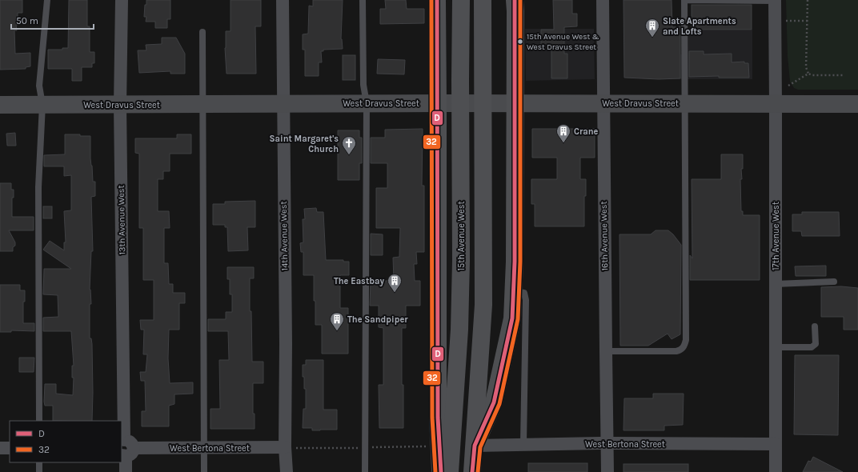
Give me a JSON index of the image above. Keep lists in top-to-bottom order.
{
  "streets": {
    "main road": ["15th Avenue West"],
    "street": [
      "West Dravus Street",
      "13th Avenue West",
      "14th Avenue West",
      "16th Avenue West",
      "17th Avenue West",
      "West Bertona Street"
    ]
  },
  "crossings": [
    ["West Dravus Street", "13th Avenue West"],
    ["West Dravus Street", "14th Avenue West"],
    ["West Dravus Street", "16th Avenue West"],
    ["West Dravus Street", "17th Avenue West"],
    ["14th Avenue West", "West Bertona Street"],
    ["16th Avenue West", "West Bertona Street"],
    ["17th Avenue West", "West Bertona Street"]
  ],
  "places": {
    "building": [
      "Slate Apartments and Lofts",
      "Crane",
      "The Eastbay",
      "The Sandpiper"
    ],
    "other": ["15th Avenue West & West Dravus Street"],
    "church": ["Saint Margaret's Church"]
  },
  "lines": ["transit line D", "transit line 32"],
  "legend": ["D", "32"],
  "scale_bar": "50 m"
}
